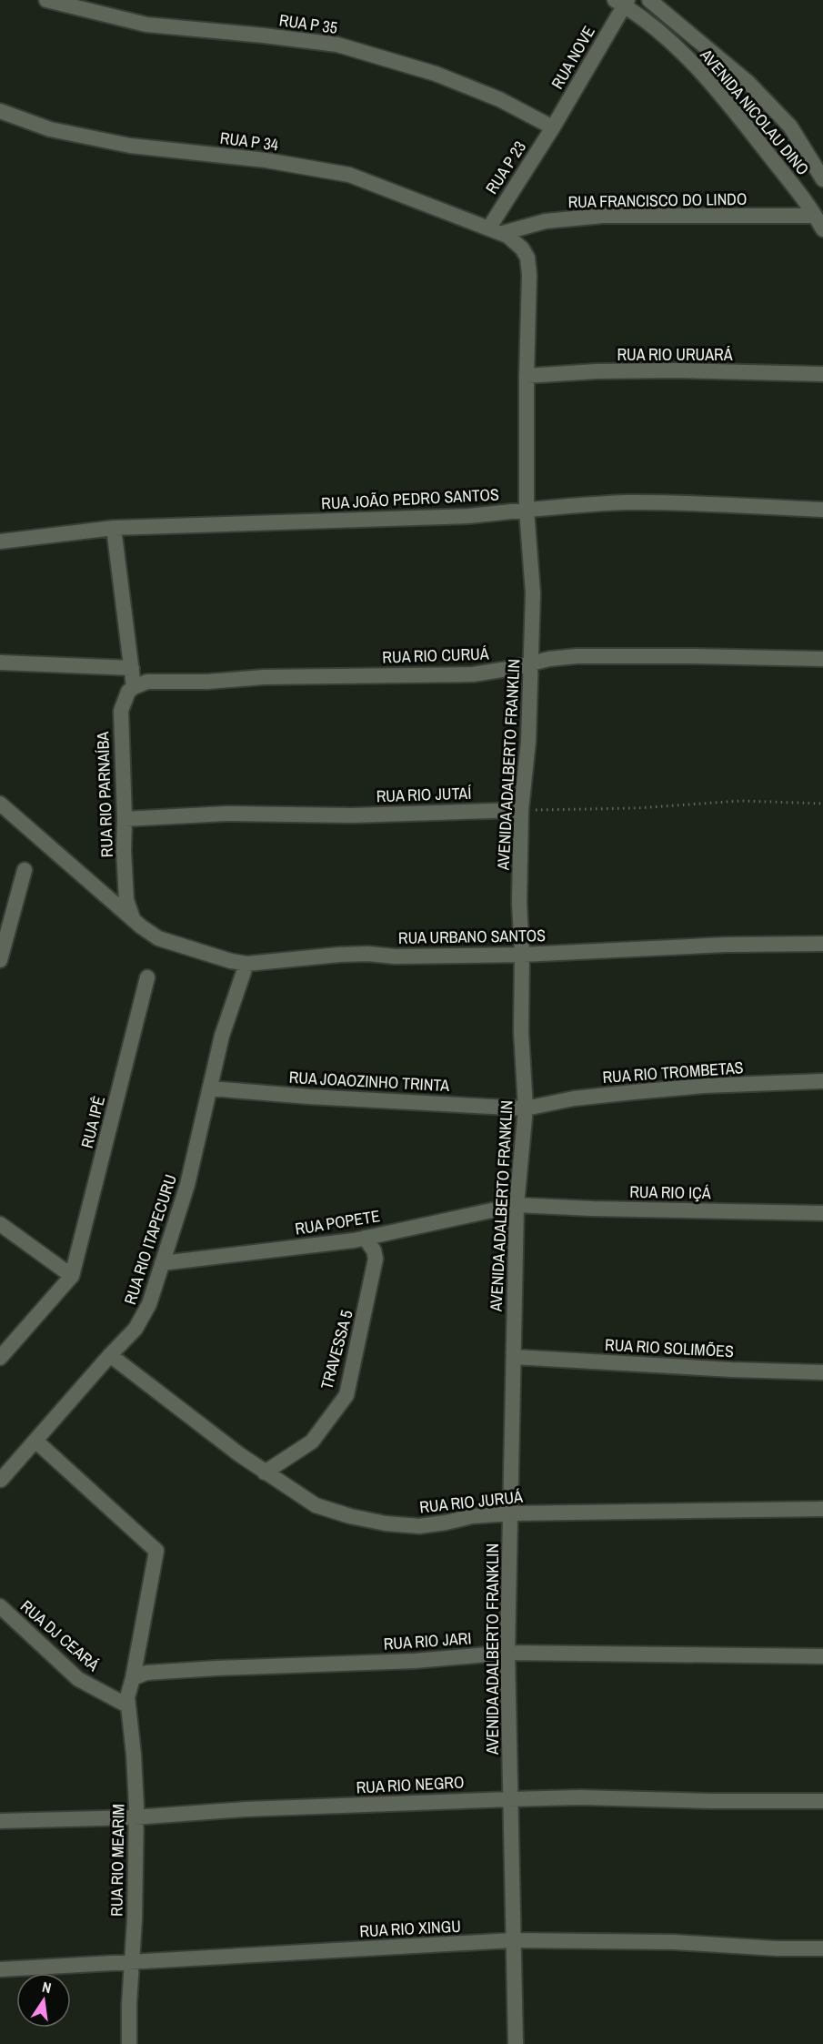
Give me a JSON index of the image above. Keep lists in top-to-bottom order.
{
  "streets": {
    "street": [
      "RUA P 35",
      "RUA NOVE",
      "AVENIDA NICOLAU DINO",
      "RUA P 34",
      "RUA P 23",
      "RUA FRANCISCO DO LINDO",
      "RUA RIO URUARÁ",
      "RUA JOÃO PEDRO SANTOS",
      "RUA RIO CURUÁ",
      "AVENIDA ADALBERTO FRANKLIN",
      "RUA RIO PARNAÍBA",
      "RUA RIO JUTAÍ",
      "RUA URBANO SANTOS",
      "RUA RIO TROMBETAS",
      "RUA JOAOZINHO TRINTA",
      "RUA IPÊ",
      "RUA RIO IÇÁ",
      "RUA POPETE",
      "RUA RIO ITAPECURU",
      "RUA RIO SOLIMÕES",
      "TRAVESSA 5",
      "RUA RIO JURUÁ",
      "RUA DJ CEARÁ",
      "RUA RIO JARI",
      "RUA RIO NEGRO",
      "RUA RIO MEARIM",
      "RUA RIO XINGU"
    ]
  },
  "crossings": [
    ["RUA P 35", "RUA NOVE"],
    ["RUA P 35", "RUA P 23"],
    ["RUA NOVE", "AVENIDA NICOLAU DINO"],
    ["RUA NOVE", "RUA P 23"],
    ["AVENIDA NICOLAU DINO", "RUA FRANCISCO DO LINDO"],
    ["RUA P 34", "RUA P 23"],
    ["RUA P 34", "RUA FRANCISCO DO LINDO"],
    ["RUA P 34", "AVENIDA ADALBERTO FRANKLIN"],
    ["RUA P 23", "RUA FRANCISCO DO LINDO"],
    ["RUA P 23", "AVENIDA ADALBERTO FRANKLIN"],
    ["RUA FRANCISCO DO LINDO", "AVENIDA ADALBERTO FRANKLIN"],
    ["RUA RIO URUARÁ", "AVENIDA ADALBERTO FRANKLIN"],
    ["RUA JOÃO PEDRO SANTOS", "AVENIDA ADALBERTO FRANKLIN"],
    ["RUA RIO CURUÁ", "AVENIDA ADALBERTO FRANKLIN"],
    ["RUA RIO CURUÁ", "RUA RIO PARNAÍBA"],
    ["AVENIDA ADALBERTO FRANKLIN", "RUA RIO JUTAÍ"],
    ["AVENIDA ADALBERTO FRANKLIN", "RUA URBANO SANTOS"],
    ["AVENIDA ADALBERTO FRANKLIN", "RUA RIO TROMBETAS"],
    ["AVENIDA ADALBERTO FRANKLIN", "RUA JOAOZINHO TRINTA"],
    ["AVENIDA ADALBERTO FRANKLIN", "RUA RIO IÇÁ"],
    ["AVENIDA ADALBERTO FRANKLIN", "RUA POPETE"],
    ["AVENIDA ADALBERTO FRANKLIN", "RUA RIO SOLIMÕES"],
    ["AVENIDA ADALBERTO FRANKLIN", "RUA RIO JURUÁ"],
    ["AVENIDA ADALBERTO FRANKLIN", "RUA RIO JARI"],
    ["AVENIDA ADALBERTO FRANKLIN", "RUA RIO NEGRO"],
    ["AVENIDA ADALBERTO FRANKLIN", "RUA RIO XINGU"],
    ["RUA RIO PARNAÍBA", "RUA RIO JUTAÍ"],
    ["RUA RIO PARNAÍBA", "RUA URBANO SANTOS"],
    ["RUA URBANO SANTOS", "RUA RIO ITAPECURU"],
    ["RUA RIO TROMBETAS", "RUA JOAOZINHO TRINTA"],
    ["RUA JOAOZINHO TRINTA", "RUA RIO ITAPECURU"],
    ["RUA RIO IÇÁ", "RUA POPETE"],
    ["RUA POPETE", "RUA RIO ITAPECURU"],
    ["RUA POPETE", "TRAVESSA 5"],
    ["RUA RIO ITAPECURU", "RUA RIO JURUÁ"],
    ["RUA RIO ITAPECURU", "RUA RIO MEARIM"],
    ["TRAVESSA 5", "RUA RIO JURUÁ"],
    ["RUA DJ CEARÁ", "RUA RIO MEARIM"],
    ["RUA RIO JARI", "RUA RIO MEARIM"],
    ["RUA RIO NEGRO", "RUA RIO MEARIM"],
    ["RUA RIO MEARIM", "RUA RIO XINGU"]
  ],
  "north": "top"
}
